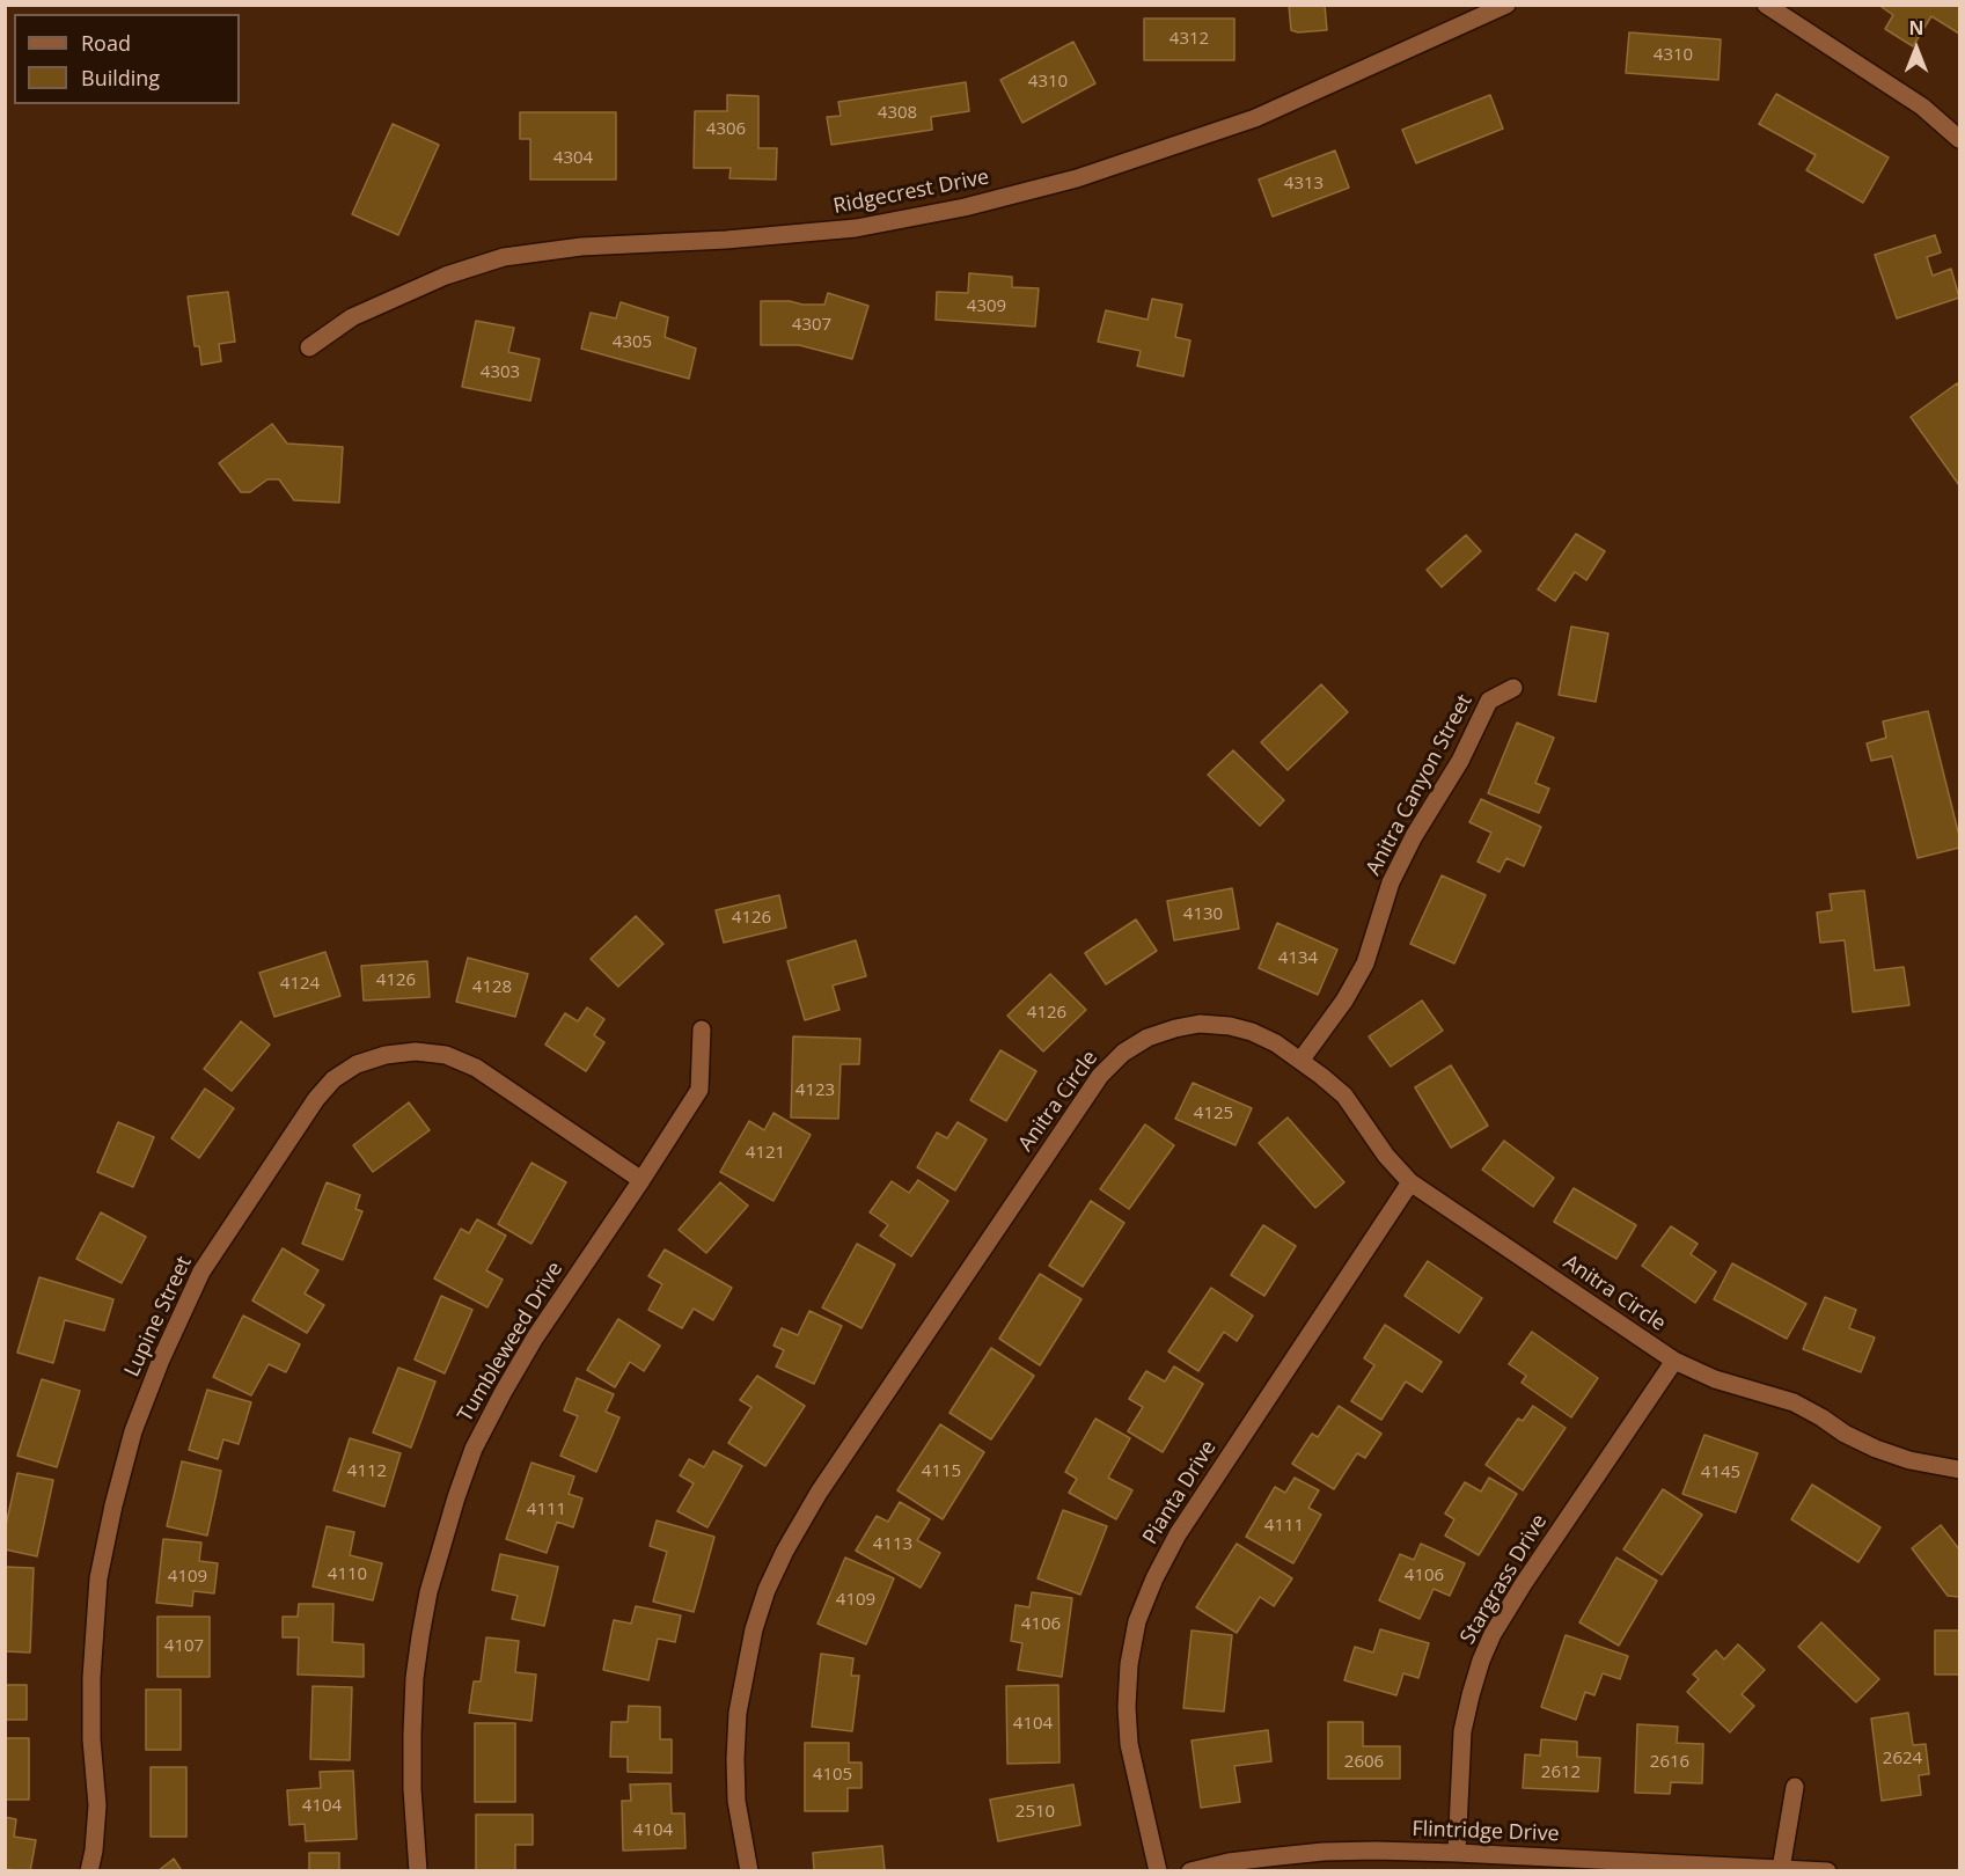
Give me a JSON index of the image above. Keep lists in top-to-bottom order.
{
  "streets": {
    "street": [
      "Ridgecrest Drive",
      "Anitra Canyon Street",
      "Anitra Circle",
      "Lupine Street",
      "Tumbleweed Drive",
      "Pianta Drive",
      "Stargrass Drive",
      "Flintridge Drive"
    ]
  },
  "crossings": [
    ["Anitra Canyon Street", "Anitra Circle"],
    ["Anitra Circle", "Pianta Drive"],
    ["Anitra Circle", "Stargrass Drive"],
    ["Lupine Street", "Tumbleweed Drive"],
    ["Stargrass Drive", "Flintridge Drive"]
  ],
  "house_numbers": [
    "4312",
    "4310",
    "4310",
    "4308",
    "4306",
    "4304",
    "4313",
    "4309",
    "4307",
    "4305",
    "4303",
    "4130",
    "4126",
    "4134",
    "4126",
    "4124",
    "4128",
    "4126",
    "4123",
    "4125",
    "4121",
    "4112",
    "4115",
    "4145",
    "4111",
    "4111",
    "4113",
    "4110",
    "4106",
    "4109",
    "4109",
    "4106",
    "4107",
    "4104",
    "2624",
    "2606",
    "2616",
    "2612",
    "4105",
    "4104",
    "2510",
    "4104"
  ],
  "legend": ["Road", "Building"],
  "north": "top"
}
